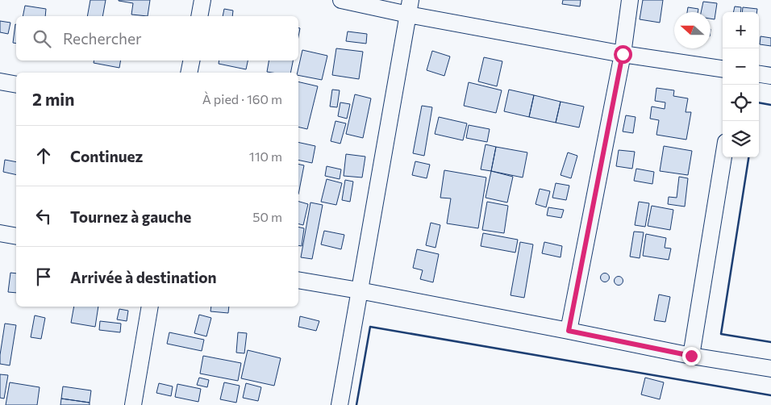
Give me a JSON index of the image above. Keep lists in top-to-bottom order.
{
  "north": "left",
  "page": {
    "map_buttons": ["+", "−"],
    "search": "Rechercher",
    "heading": ["2 min", "À pied · 160 m"],
    "list": [
      ["Continuez", "110 m"],
      ["Tournez à gauche", "50 m"],
      "Arrivée à destination"
    ]
  }
}
